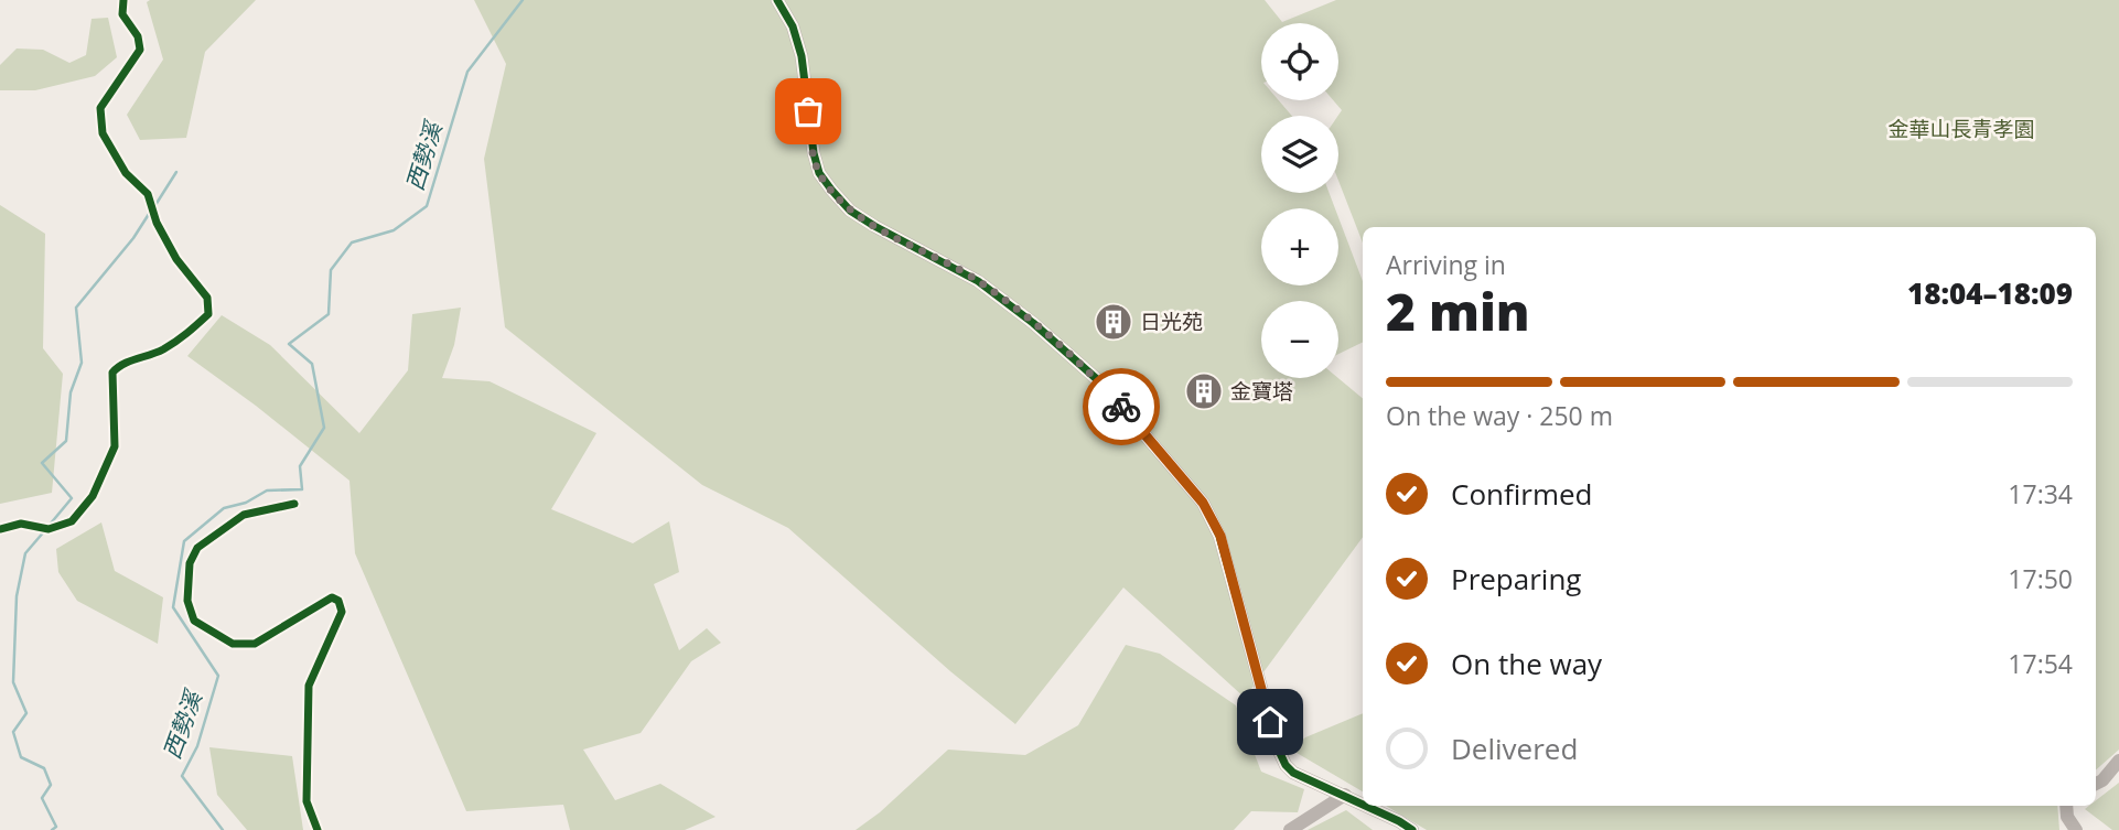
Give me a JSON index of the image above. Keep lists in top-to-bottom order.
{
  "water": ["西勢溪"],
  "parks": ["金華山長青孝園"],
  "places": {
    "building": ["日光苑", "金寶塔"]
  },
  "page": {
    "map_buttons": ["+", "−"],
    "heading": ["2 min", "Arriving in", "18:04–18:09"],
    "bar": "On the way · 250 m",
    "list": [
      ["Confirmed", "17:34"],
      ["Preparing", "17:50"],
      ["On the way", "17:54"],
      "Delivered"
    ]
  }
}
